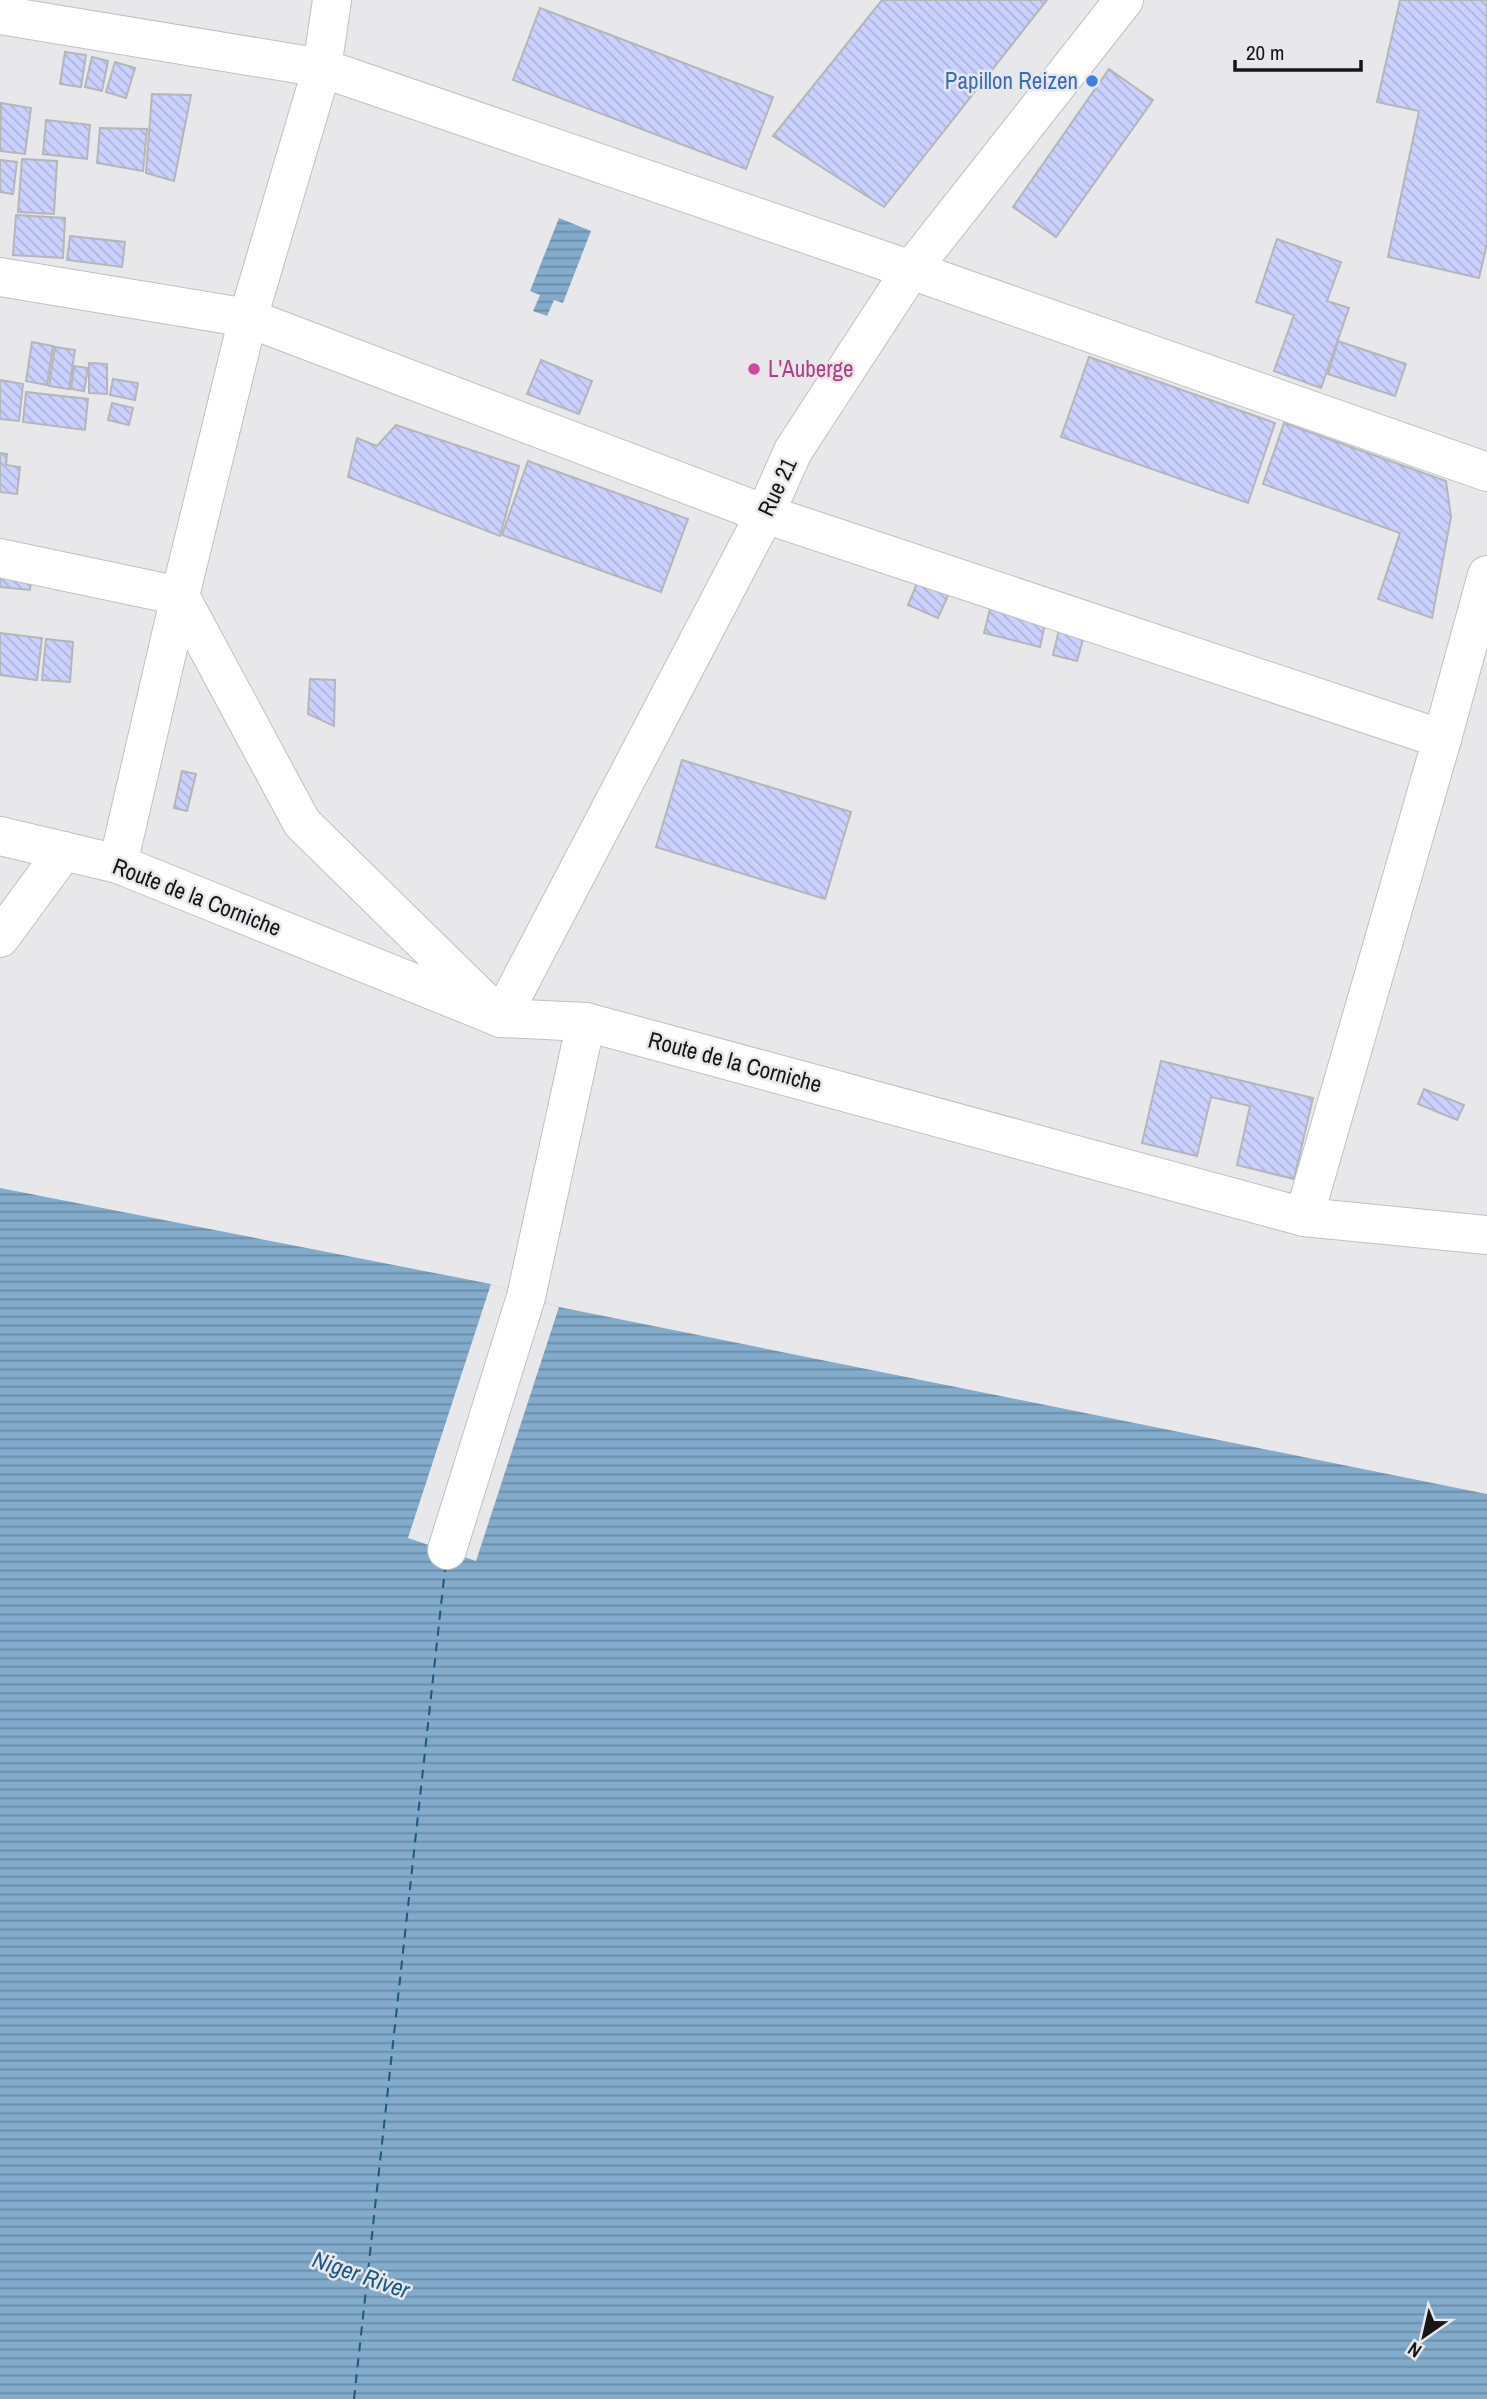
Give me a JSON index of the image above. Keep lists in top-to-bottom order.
{
  "streets": {
    "street": ["Rue 21", "Route de la Corniche"]
  },
  "crossings": [
    ["Rue 21", "Route de la Corniche"]
  ],
  "water": ["Niger River"],
  "places": ["Papillon Reizen", "L'Auberge"],
  "scale_bar": "20 m",
  "north": "bottom left"
}
